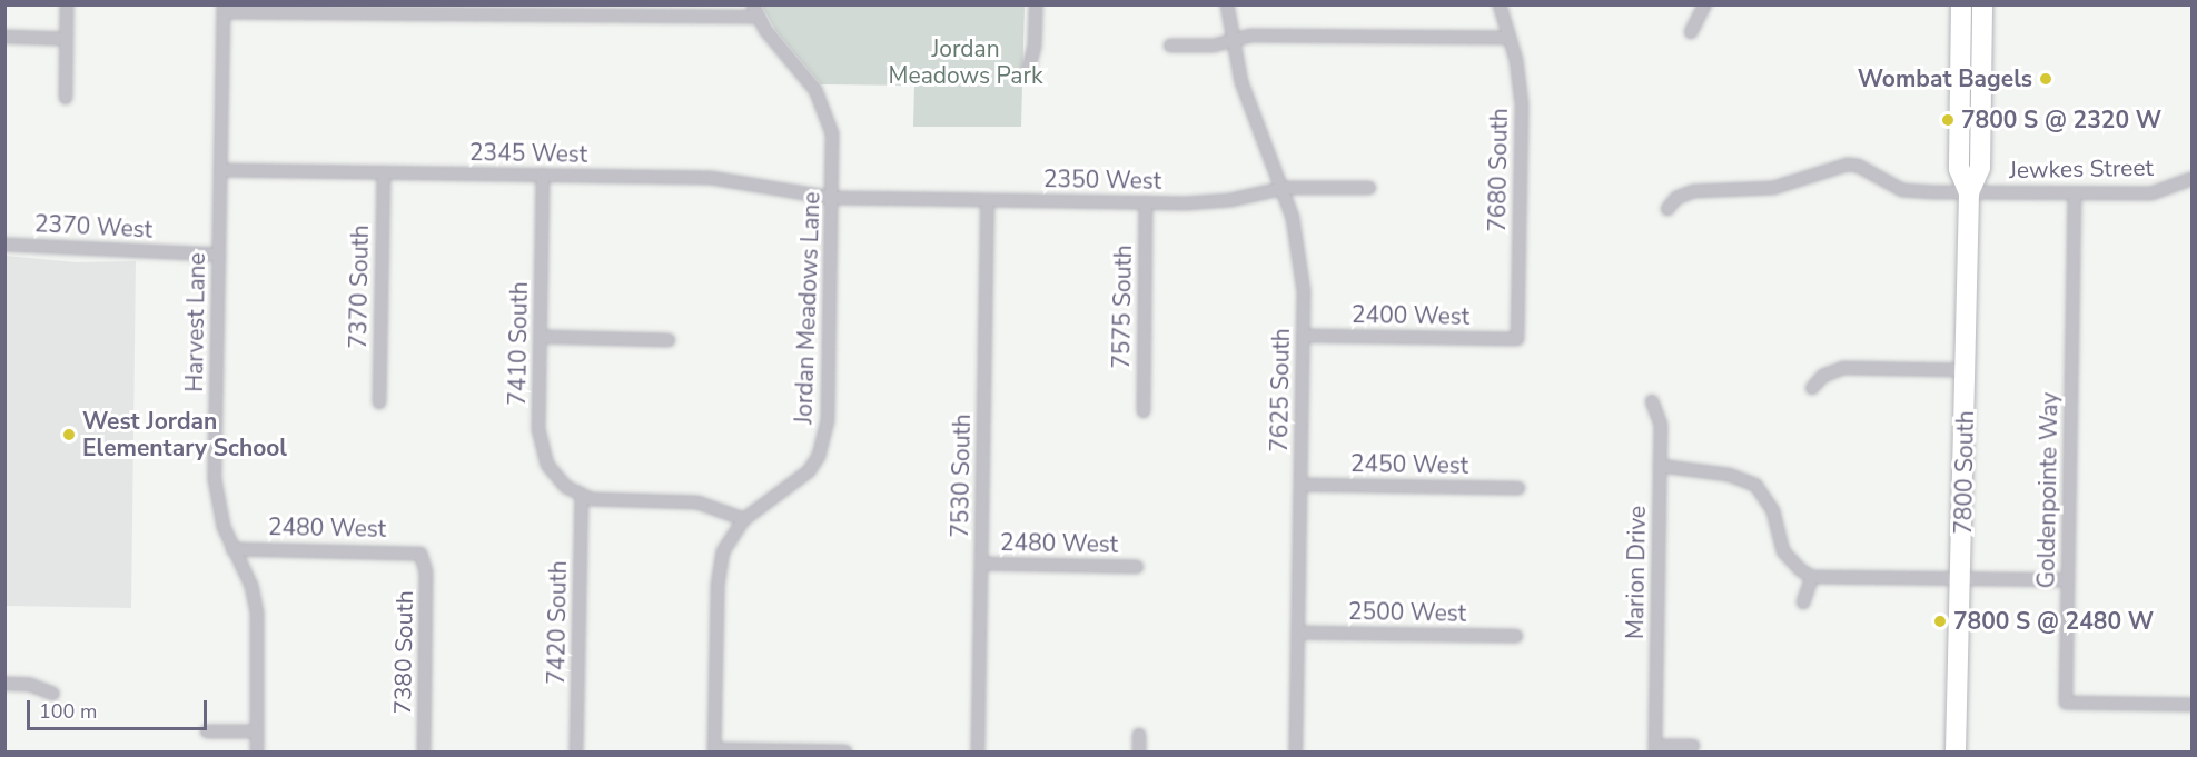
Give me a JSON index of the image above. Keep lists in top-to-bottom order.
{
  "streets": {
    "main road": ["7800 South"],
    "street": [
      "2345 West",
      "Jewkes Street",
      "7680 South",
      "2350 West",
      "2370 West",
      "7370 South",
      "7575 South",
      "Jordan Meadows Lane",
      "2400 West",
      "Harvest Lane",
      "7410 South",
      "7625 South",
      "2450 West",
      "7530 South",
      "Goldenpointe Way",
      "2480 West",
      "Marion Drive",
      "2500 West",
      "7420 South",
      "7380 South"
    ]
  },
  "crossings": [
    ["2345 West", "2350 West"],
    ["2345 West", "7370 South"],
    ["2345 West", "Jordan Meadows Lane"],
    ["2345 West", "Harvest Lane"],
    ["2345 West", "7410 South"],
    ["Jewkes Street", "7800 South"],
    ["Jewkes Street", "Goldenpointe Way"],
    ["7680 South", "2400 West"],
    ["2350 West", "7575 South"],
    ["2350 West", "Jordan Meadows Lane"],
    ["2350 West", "7625 South"],
    ["2350 West", "7530 South"],
    ["2370 West", "Harvest Lane"],
    ["2400 West", "7625 South"],
    ["Harvest Lane", "2480 West"],
    ["7410 South", "7420 South"],
    ["7625 South", "2450 West"],
    ["7625 South", "2500 West"],
    ["7530 South", "2480 West"],
    ["2480 West", "7380 South"]
  ],
  "parks": ["Jordan Meadows Park"],
  "places": [
    "Wombat Bagels",
    "7800 S @ 2320 W",
    "West Jordan Elementary School",
    "7800 S @ 2480 W"
  ],
  "scale_bar": "100 m"
}
